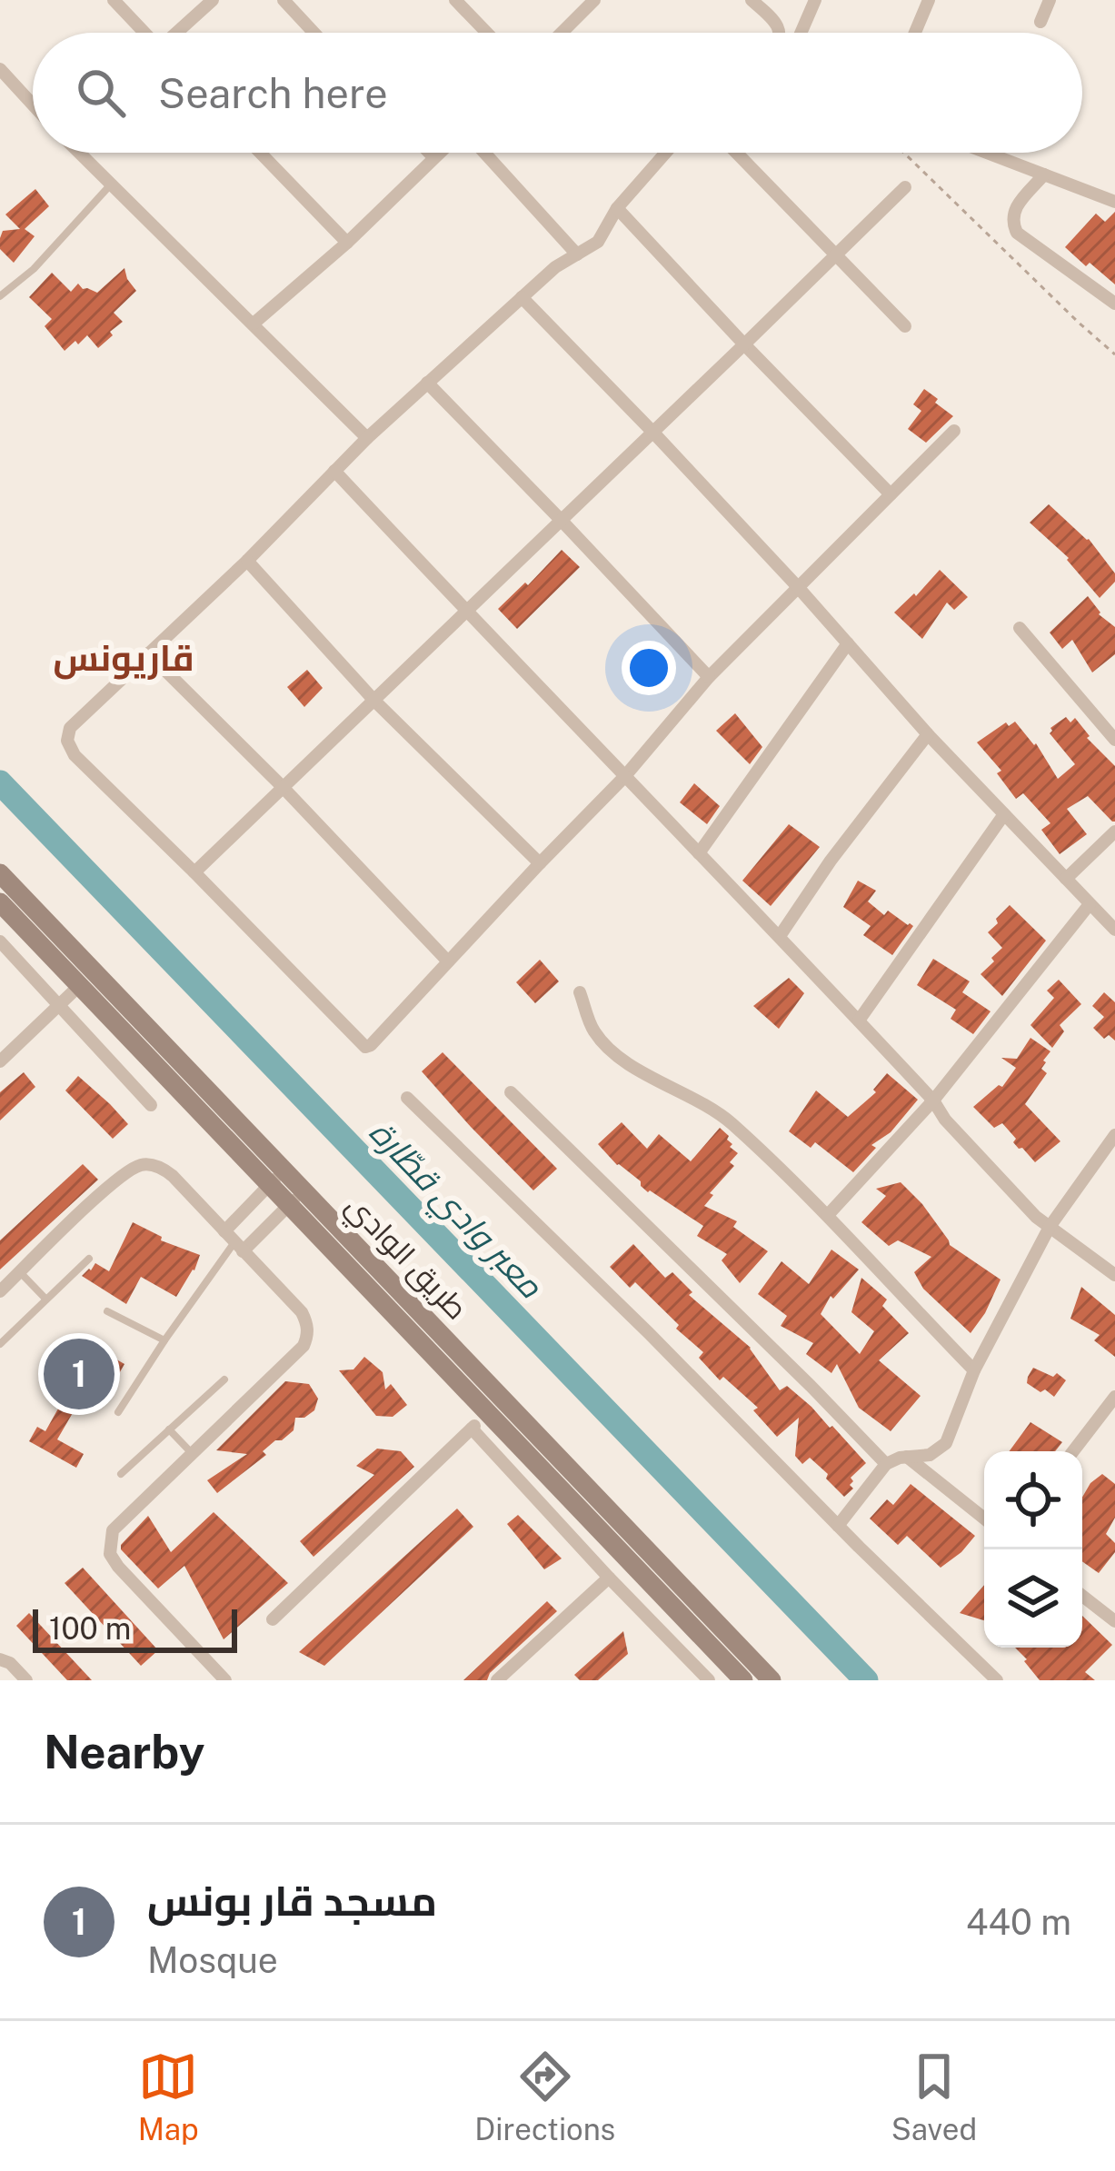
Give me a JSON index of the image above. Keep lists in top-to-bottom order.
{
  "streets": {
    "main road": ["طريق الوادي"]
  },
  "districts": ["قاريونس"],
  "water": ["معبر وادي قطّارة"],
  "scale_bar": "100 m",
  "page": {
    "search": "Search here",
    "pins": "1",
    "scale": "100 m",
    "heading": "Nearby",
    "list": [
      {
        "mark": "1",
        "name": "مسجد قار بونس",
        "note": "Mosque",
        "value": "440 m"
      }
    ],
    "nav": ["Map", "Directions", "Saved"]
  }
}
